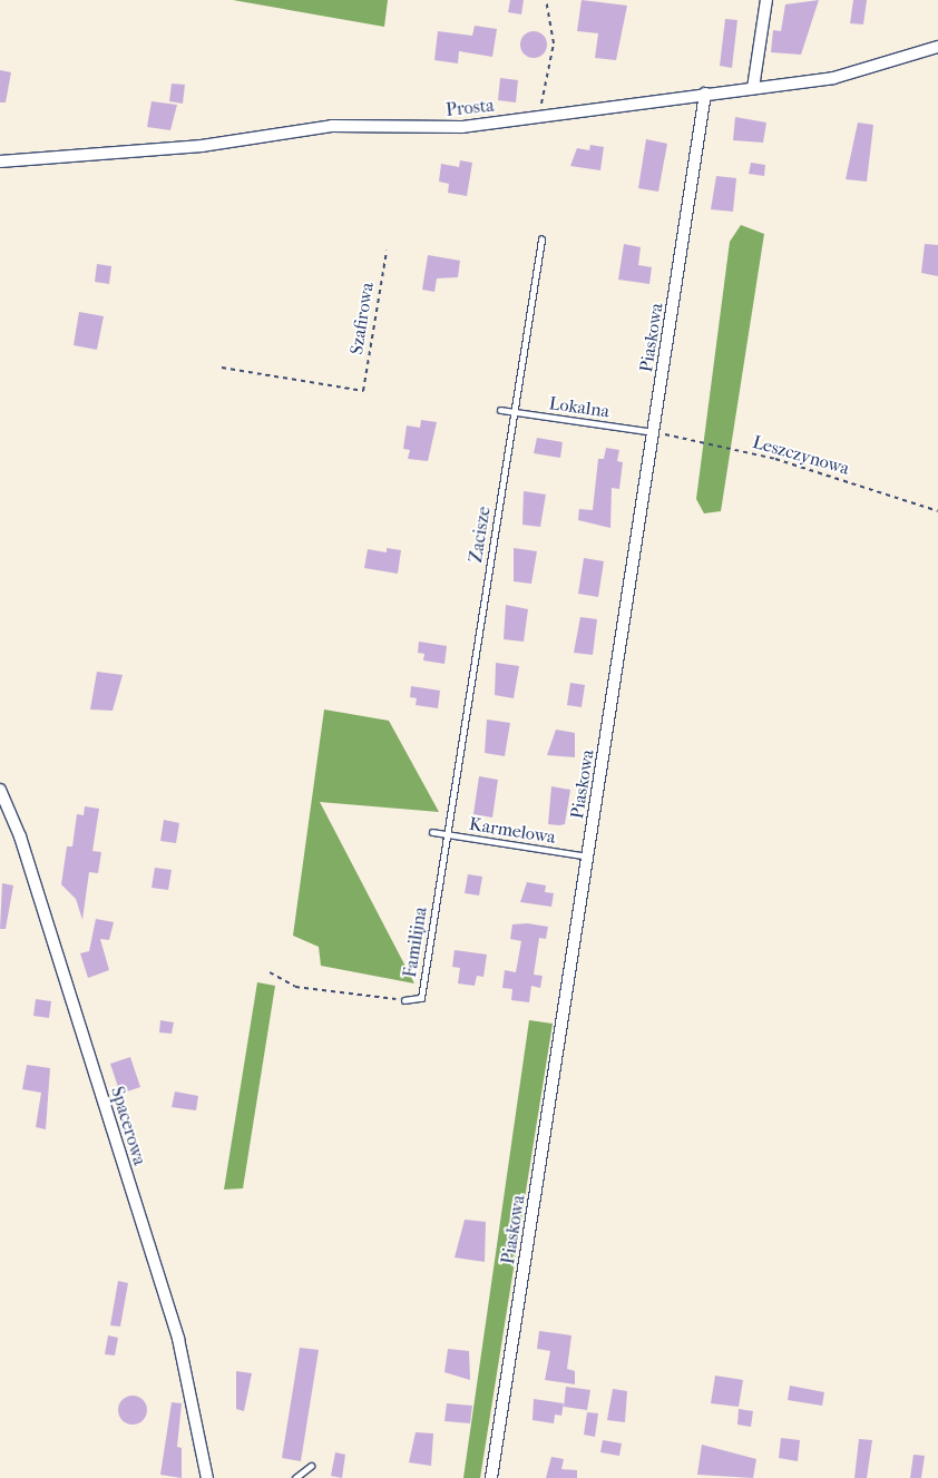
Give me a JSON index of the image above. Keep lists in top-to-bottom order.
{
  "streets": {
    "street": ["Prosta", "Piaskowa", "Spacerowa"],
    "lane": [
      "Lokalna",
      "Zacisze",
      "Karmelowa",
      "Familijna"
    ],
    "path": ["Szafirowa", "Leszczynowa"]
  },
  "crossings": [
    ["Prosta", "Piaskowa"],
    ["Piaskowa", "Lokalna"],
    ["Piaskowa", "Leszczynowa"],
    ["Piaskowa", "Karmelowa"],
    ["Lokalna", "Leszczynowa"],
    ["Lokalna", "Zacisze"],
    ["Zacisze", "Karmelowa"],
    ["Zacisze", "Familijna"],
    ["Karmelowa", "Familijna"]
  ]
}
